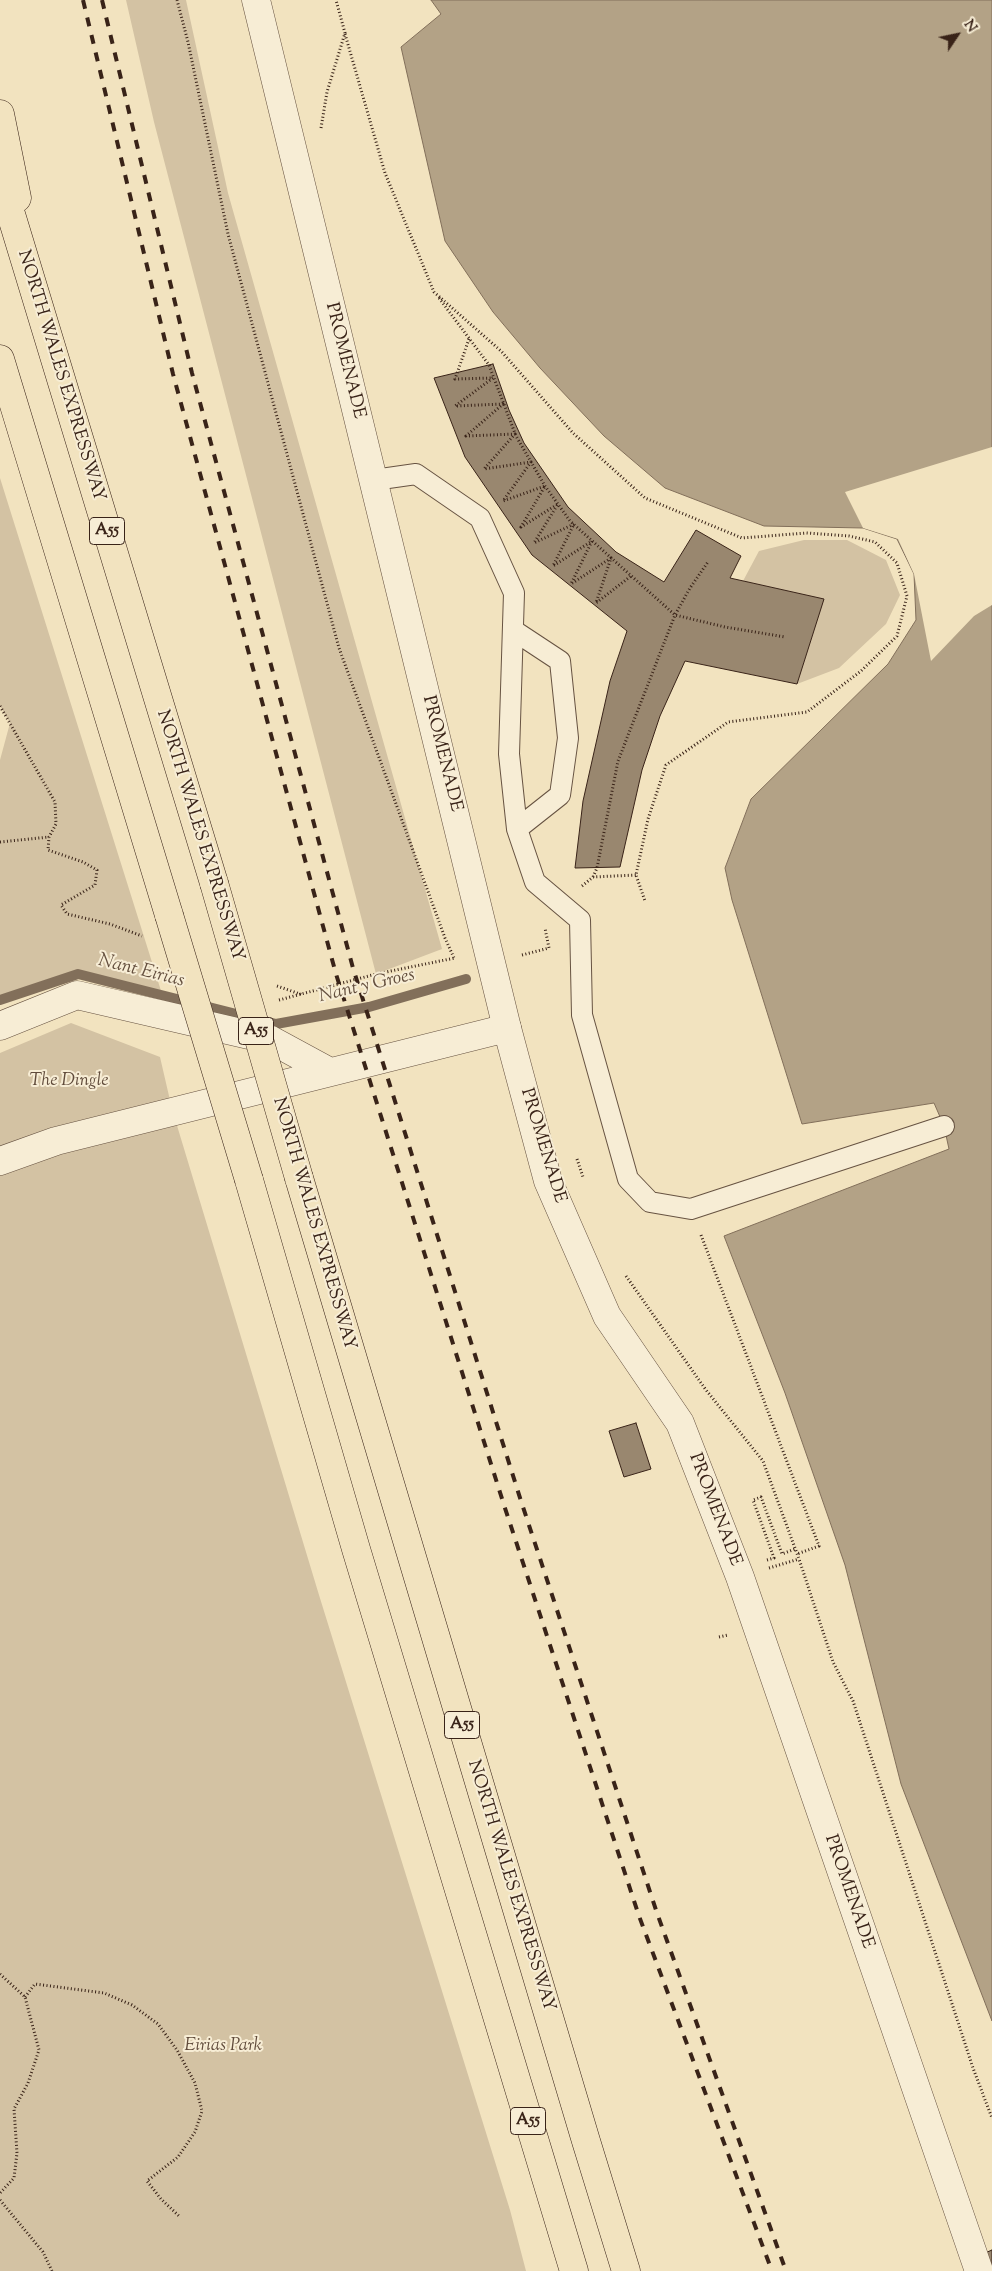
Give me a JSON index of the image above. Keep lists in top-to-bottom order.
{
  "streets": {
    "highway": ["NORTH WALES EXPRESSWAY", "A55"],
    "street": ["PROMENADE"]
  },
  "water": ["Nant Eirias", "Nant y Groes"],
  "parks": ["The Dingle", "Eirias Park"],
  "north": "top right"
}
